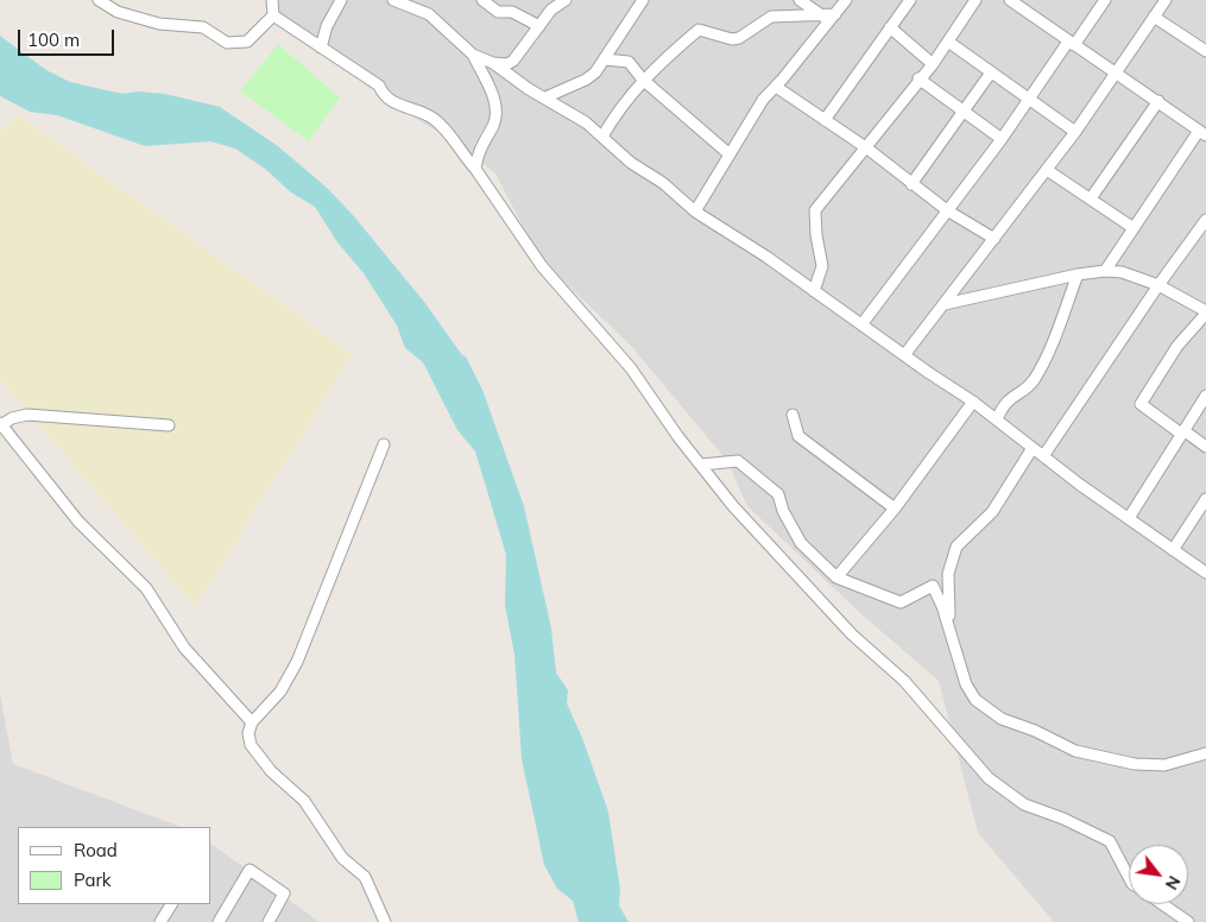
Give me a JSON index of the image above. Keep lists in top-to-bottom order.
{
  "legend": ["Road", "Park"],
  "scale_bar": "100 m",
  "north": "bottom right"
}
